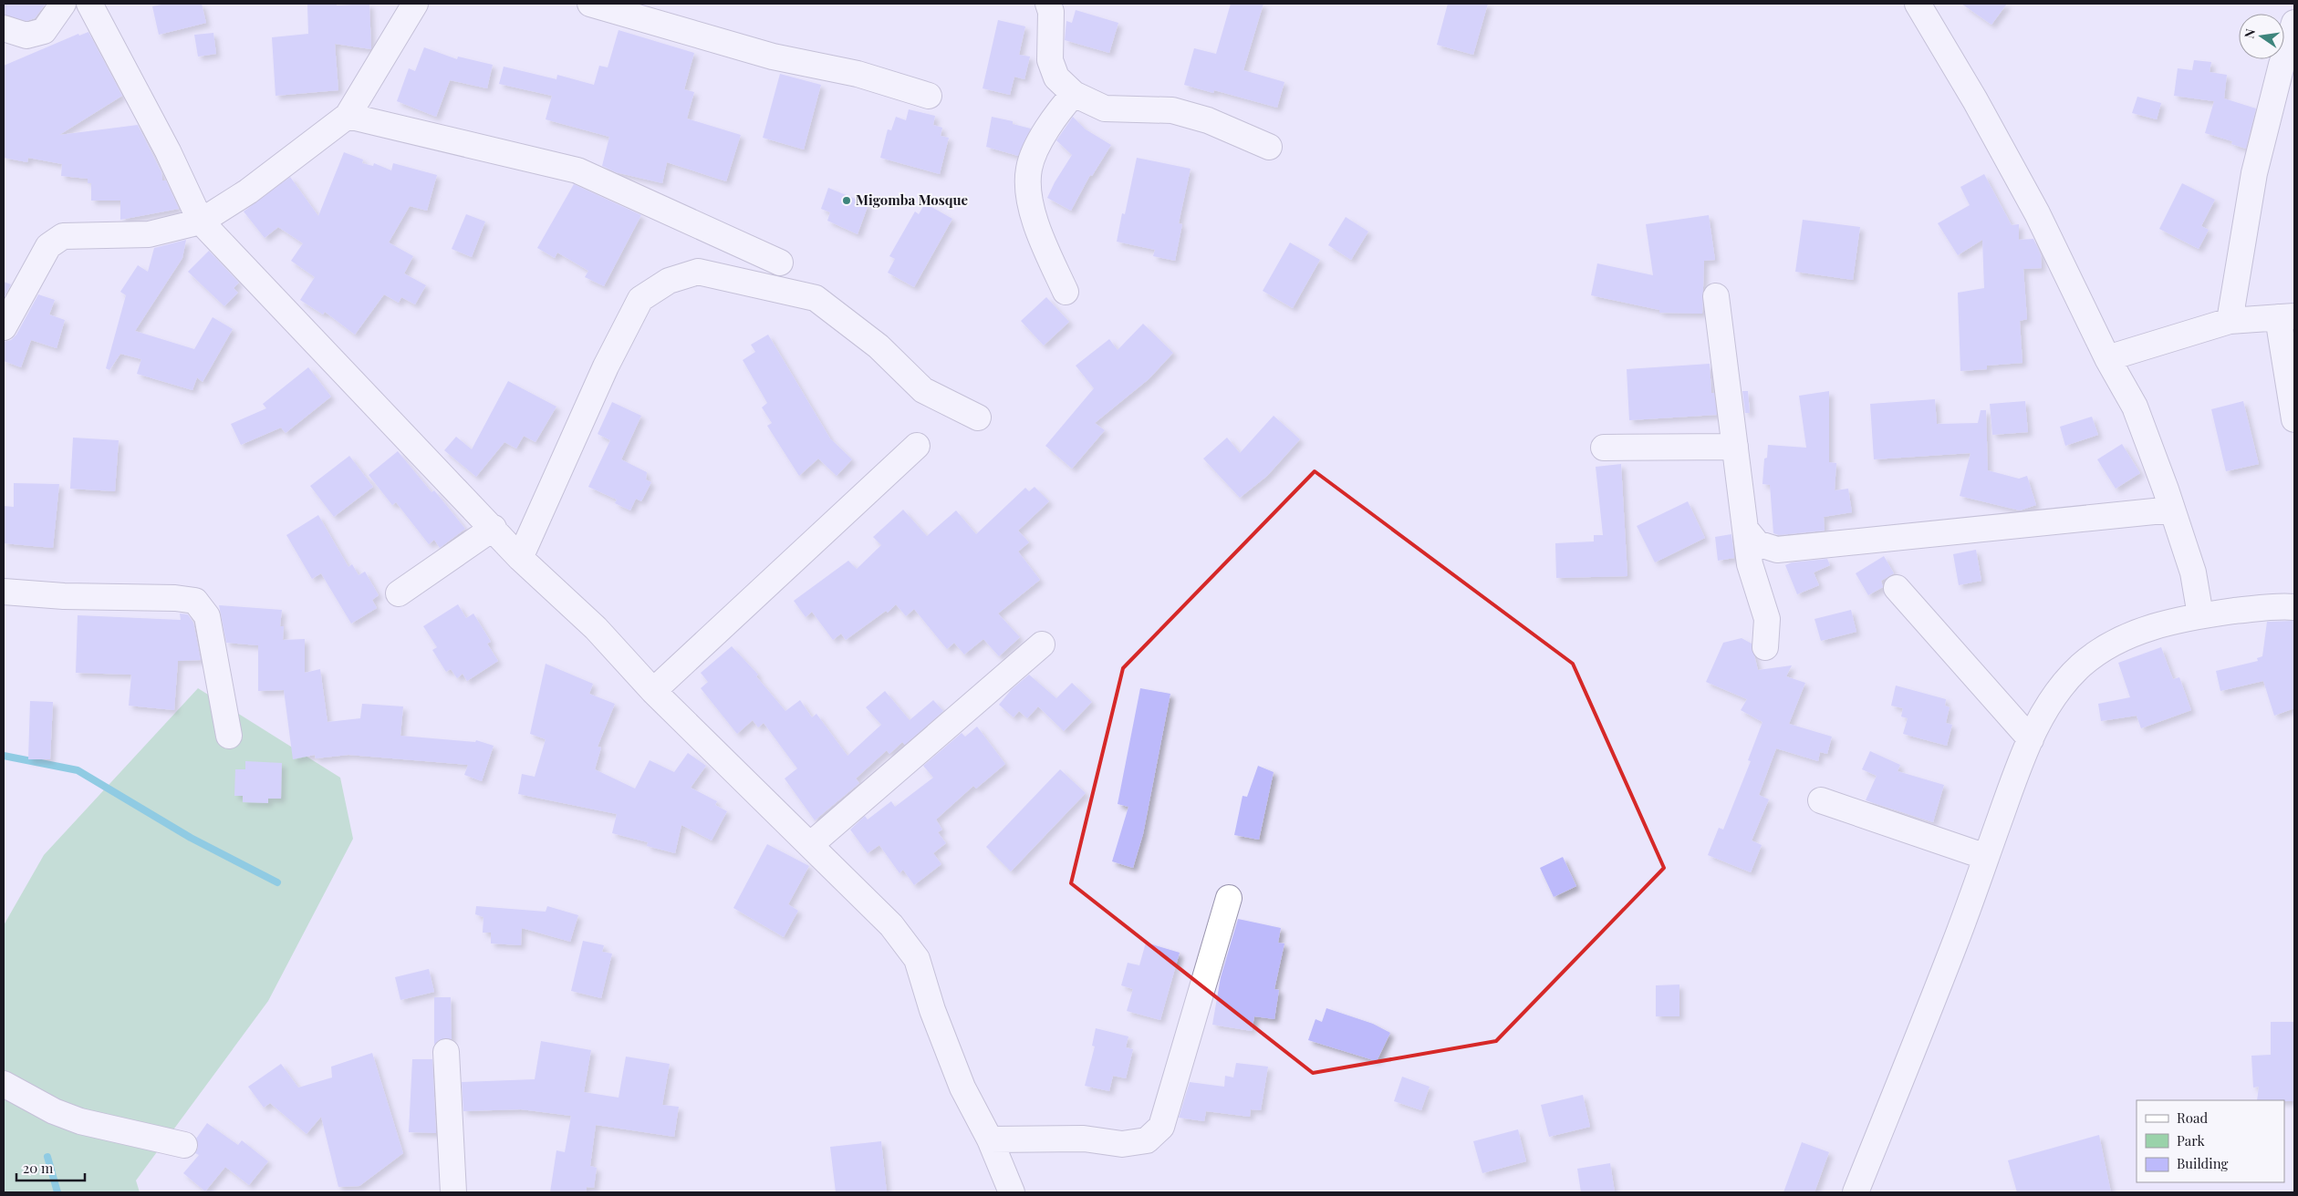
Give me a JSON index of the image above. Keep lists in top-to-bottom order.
{
  "places": ["Migomba Mosque"],
  "legend": ["Road", "Park", "Building"],
  "scale_bar": "20 m",
  "north": "left"
}
